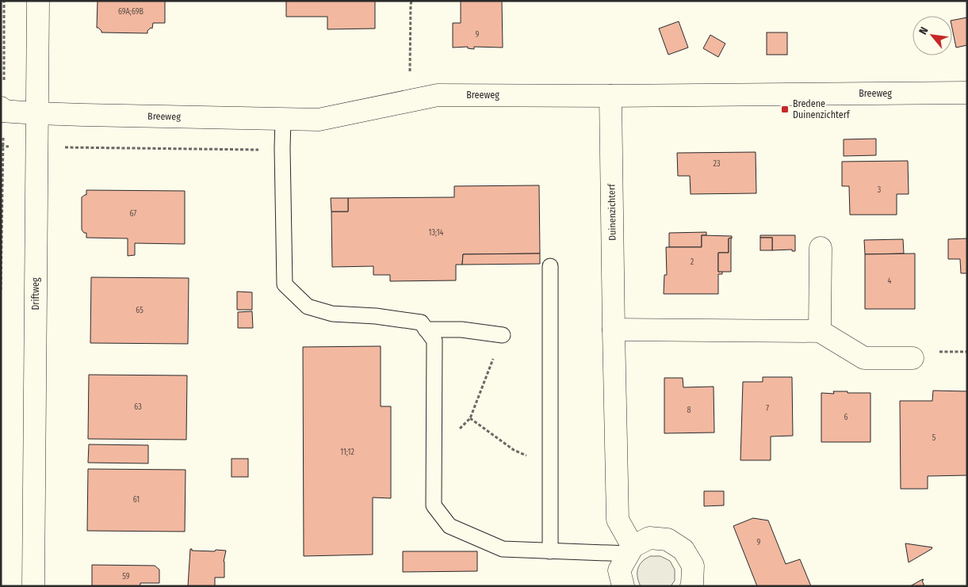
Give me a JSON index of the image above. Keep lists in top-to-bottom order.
{
  "streets": {
    "street": ["Breeweg", "Duinenzichterf", "Driftweg"]
  },
  "crossings": [
    ["Breeweg", "Duinenzichterf"],
    ["Breeweg", "Driftweg"]
  ],
  "places": {
    "transit": ["Bredene Duinenzichterf"]
  },
  "house_numbers": [
    "69A;69B",
    "9",
    "23",
    "3",
    "67",
    "13;14",
    "2",
    "4",
    "65",
    "63",
    "7",
    "8",
    "6",
    "5",
    "11;12",
    "61",
    "9",
    "59"
  ],
  "north": "top left"
}
